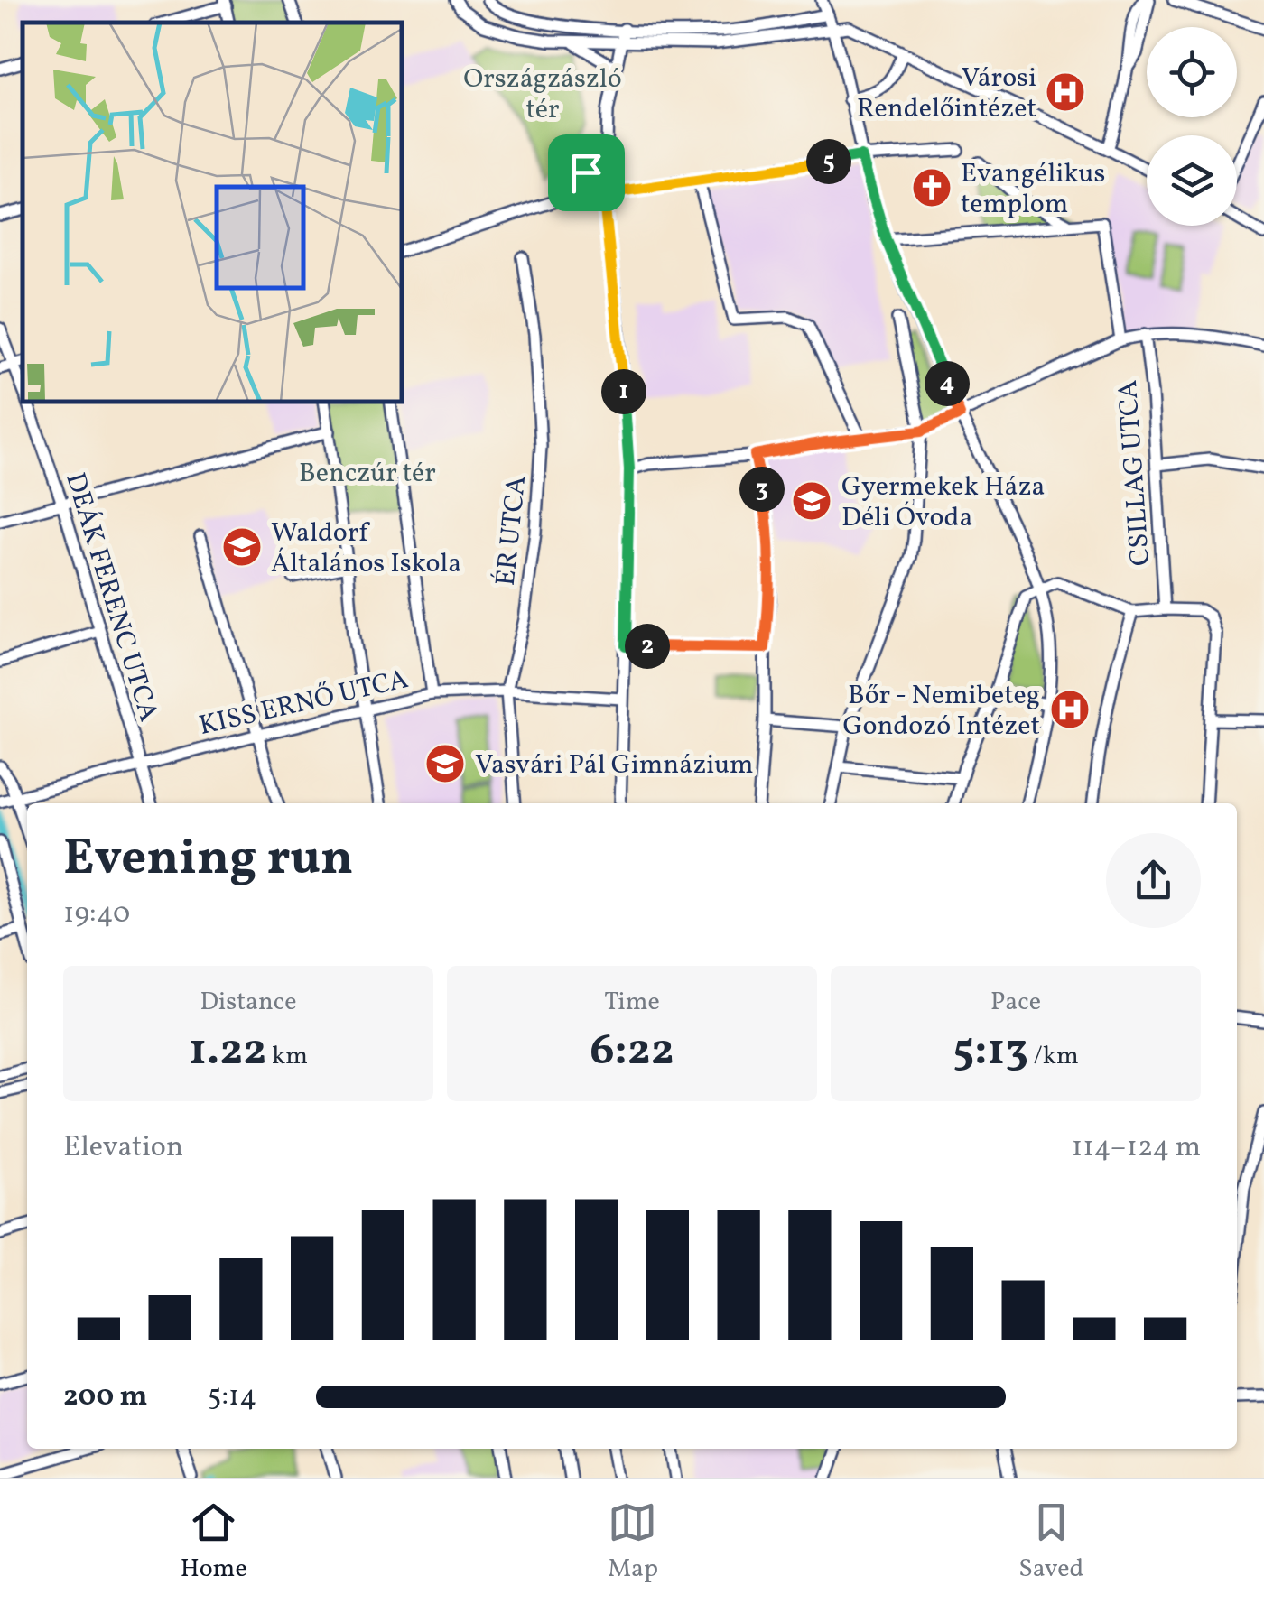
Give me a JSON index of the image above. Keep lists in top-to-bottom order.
{
  "streets": {
    "street": [
      "CSILLAG UTCA",
      "ÉR UTCA",
      "DEÁK FERENC UTCA",
      "KISS ERNŐ UTCA"
    ]
  },
  "crossings": [
    ["ÉR UTCA", "KISS ERNŐ UTCA"],
    ["DEÁK FERENC UTCA", "KISS ERNŐ UTCA"]
  ],
  "parks": ["Országzászló tér", "Benczúr tér"],
  "places": {
    "hospital": ["Városi Rendelőintézet", "Bőr - Nemibeteg Gondozó Intézet"],
    "church": ["Evangélikus templom"],
    "school or university": ["Gyermekek Háza Déli Óvoda", "Waldorf Általános Iskola", "Vasvári Pál Gimnázium"]
  },
  "page": {
    "pins": [
      "5",
      "4",
      "1",
      "3",
      "2"
    ],
    "heading": ["Evening run", "19:40"],
    "stats": [
      ["Distance", "1.22 km"],
      ["Time", "6:22"],
      ["Pace", "5:13 /km"]
    ],
    "chart": ["Elevation", "114–124 m"],
    "list": [
      {
        "name": "200 m",
        "note": "5:14"
      }
    ],
    "tabs": ["Home", "Map", "Saved"]
  }
}
